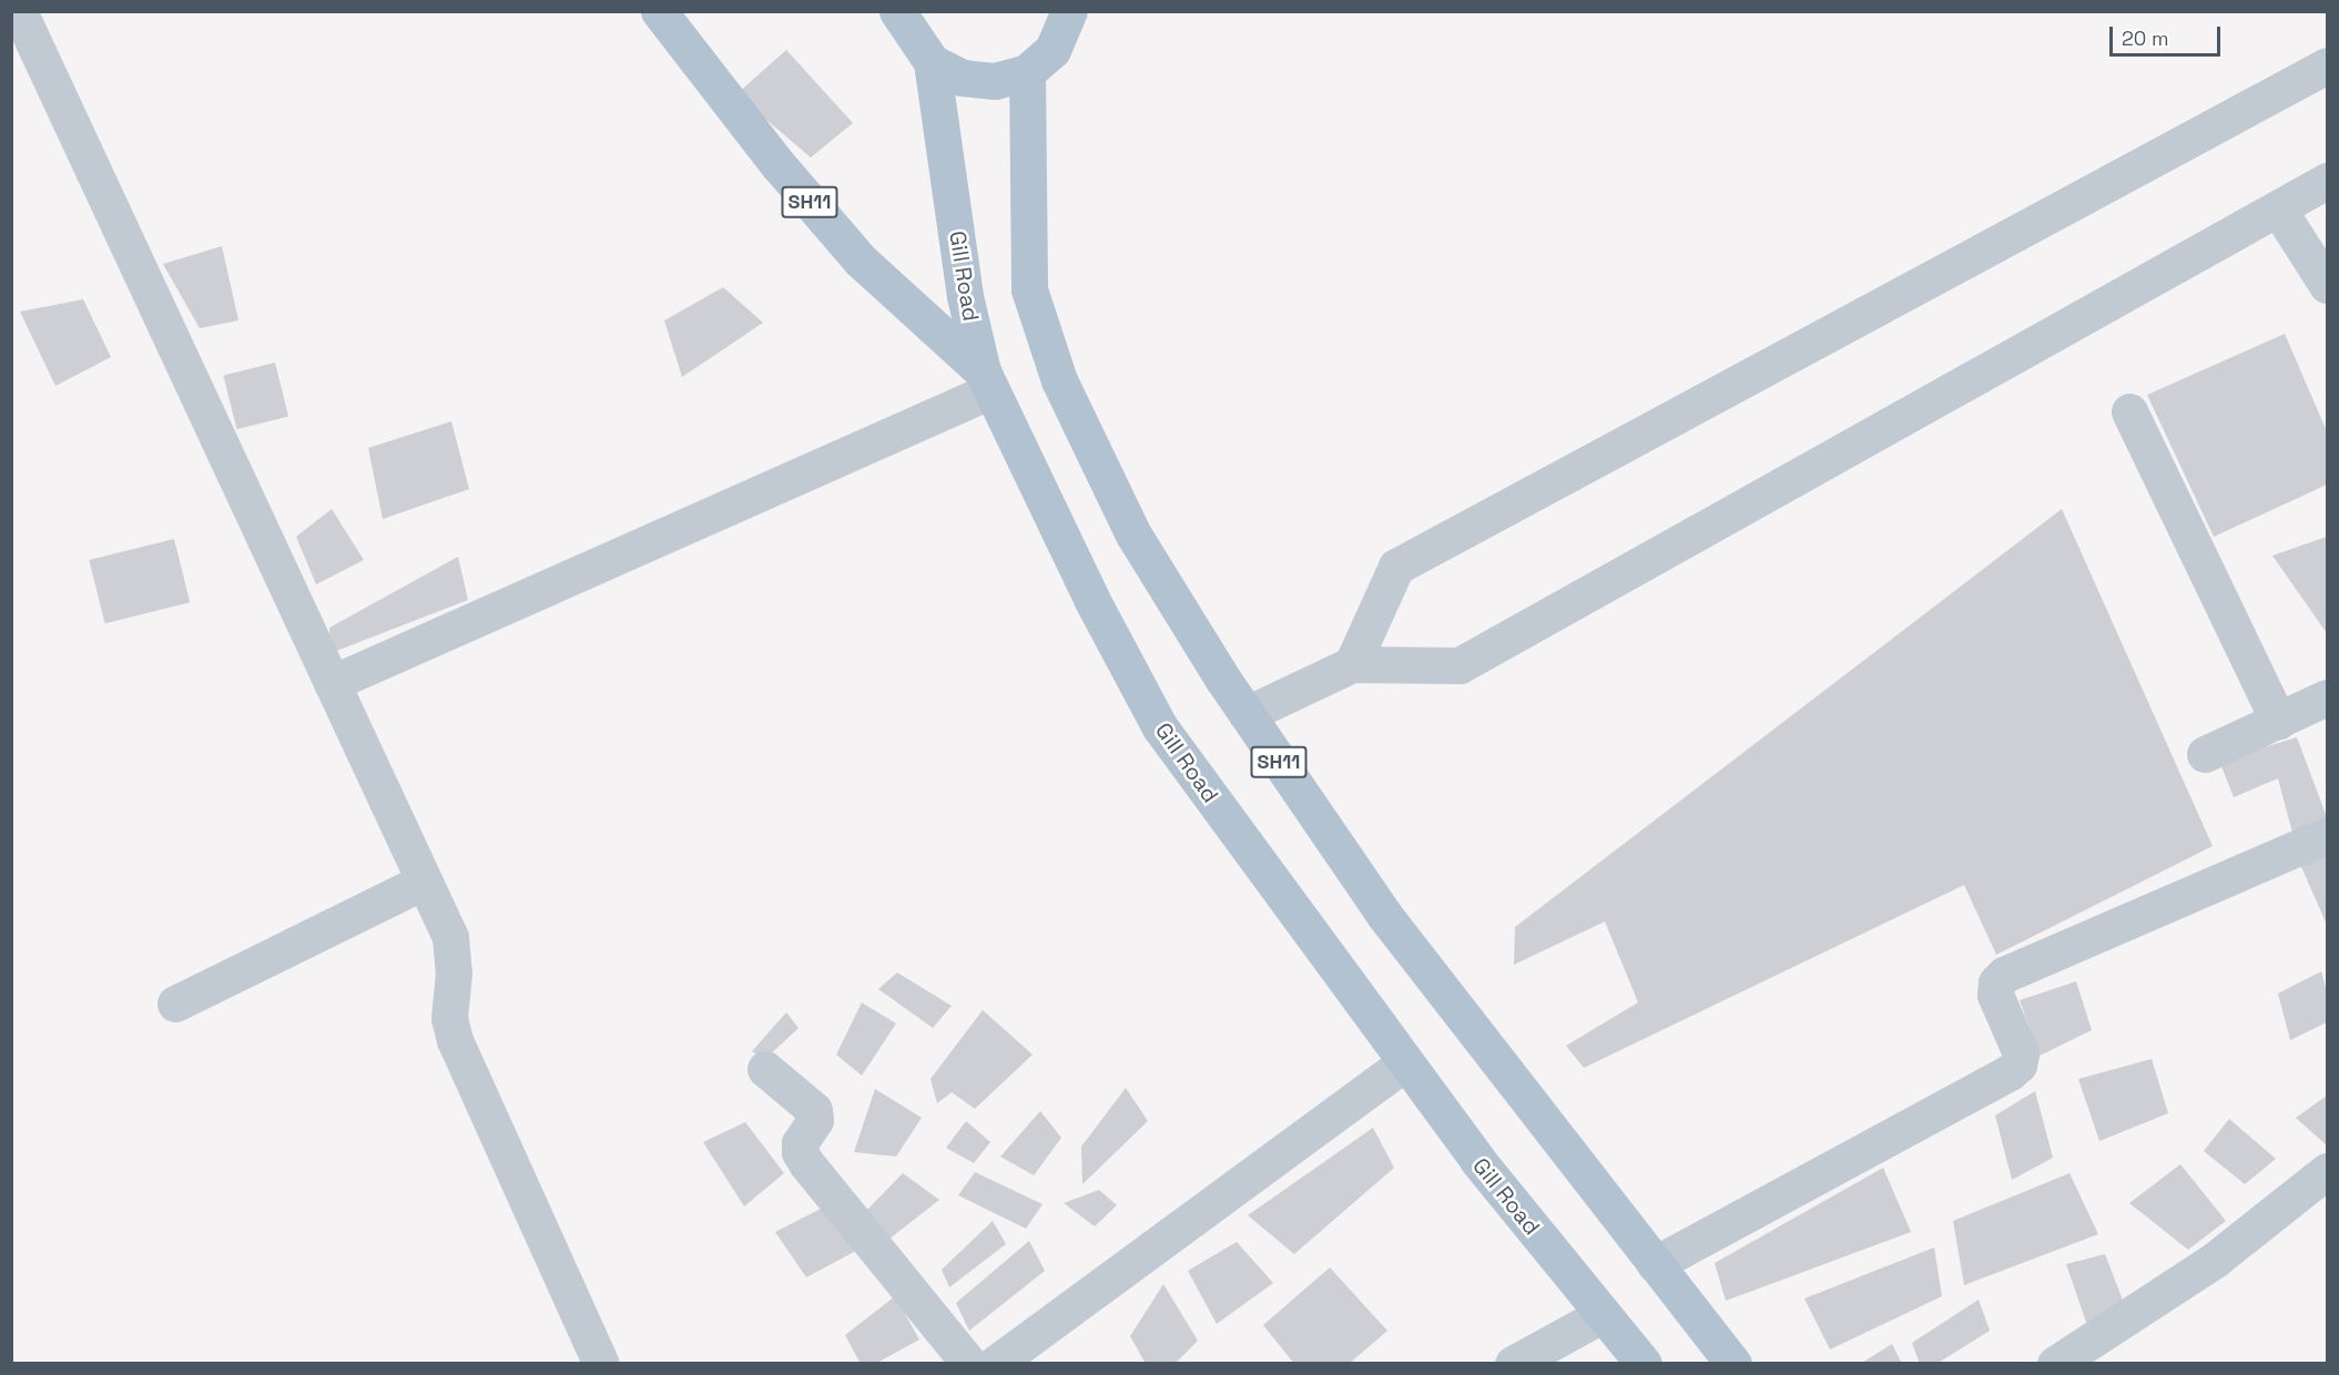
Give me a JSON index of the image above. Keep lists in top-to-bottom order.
{
  "streets": {
    "main road": ["SH11", "Gill Road"]
  },
  "crossings": [
    ["SH11", "Gill Road"]
  ],
  "scale_bar": "20 m"
}
